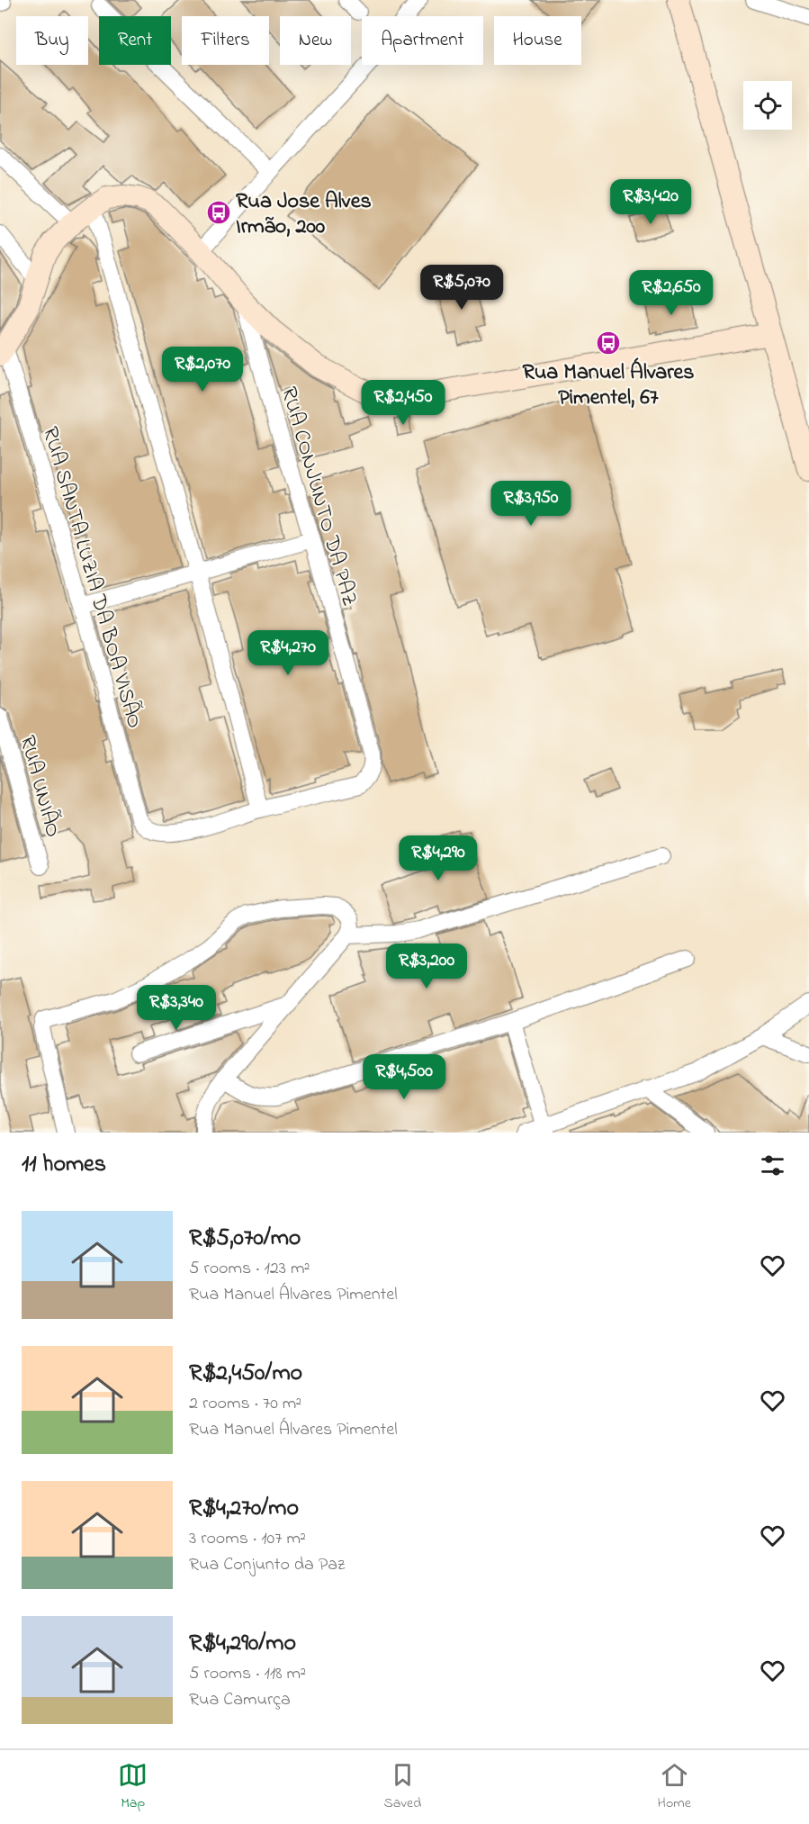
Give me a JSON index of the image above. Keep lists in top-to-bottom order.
{
  "streets": {
    "street": ["RUA CONJUNTO DA PAZ", "RUA SANTA LUZIA DA BOA VISÃO", "RUA UNIÃO"]
  },
  "crossings": [
    ["RUA CONJUNTO DA PAZ", "RUA SANTA LUZIA DA BOA VISÃO"]
  ],
  "places": {
    "bus stop": ["Rua Jose Alves Irmão, 200", "Rua Manuel Álvares Pimentel, 67"]
  },
  "page": {
    "chip": [
      "Buy",
      "Rent",
      "Filters",
      "New",
      "Apartment",
      "House"
    ],
    "price": [
      "R$3,420",
      "R$5,070",
      "R$2,650",
      "R$2,070",
      "R$2,450",
      "R$3,950",
      "R$4,270",
      "R$4,290",
      "R$3,200",
      "R$3,340",
      "R$4,500"
    ],
    "heading": "11 homes",
    "list": [
      {
        "name": "R$5,070/mo",
        "note": "5 rooms · 123 m² · Rua Manuel Álvares Pimentel"
      },
      {
        "name": "R$2,450/mo",
        "note": "2 rooms · 70 m² · Rua Manuel Álvares Pimentel"
      },
      {
        "name": "R$4,270/mo",
        "note": "3 rooms · 107 m² · Rua Conjunto da Paz"
      },
      {
        "name": "R$4,290/mo",
        "note": "5 rooms · 118 m² · Rua Camurça"
      }
    ],
    "tabs": ["Map", "Saved", "Home"]
  }
}
